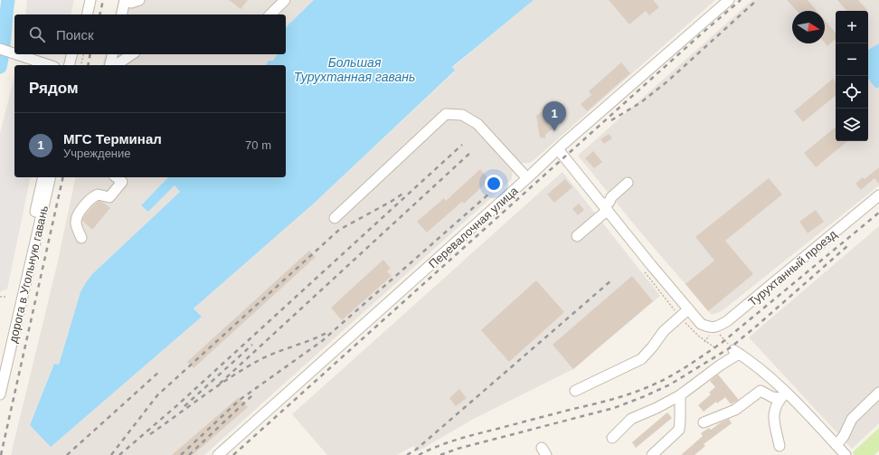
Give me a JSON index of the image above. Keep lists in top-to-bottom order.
{
  "streets": {
    "street": ["Перевалочная улица", "Турухтанный проезд", "дорога в Угольную гавань"]
  },
  "water": ["Большая Турухтанная гавань"],
  "north": "right",
  "page": {
    "map_buttons": ["+", "−"],
    "search": "Поиск",
    "heading": "Рядом",
    "pins": "1",
    "list": [
      {
        "mark": "1",
        "name": "МГС Терминал",
        "note": "Учреждение",
        "value": "70 m"
      }
    ]
  }
}
